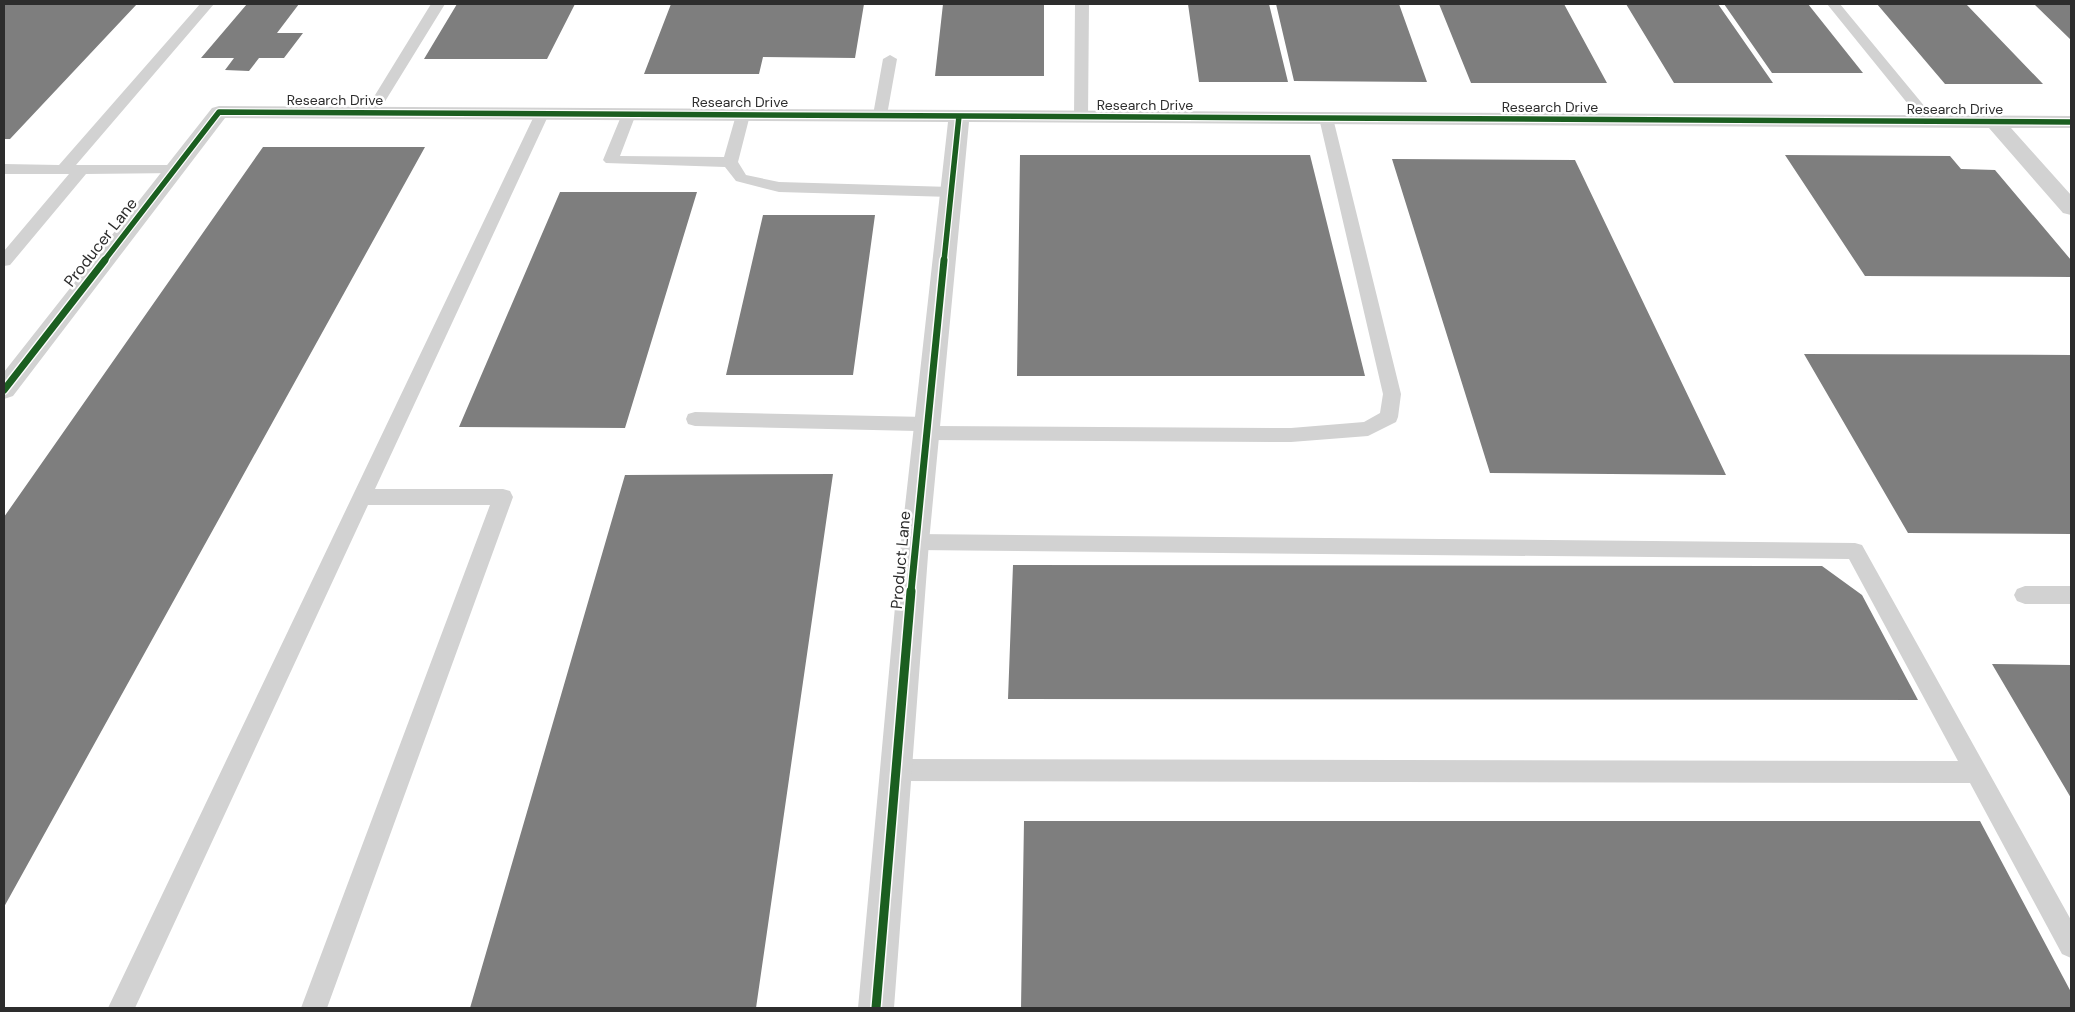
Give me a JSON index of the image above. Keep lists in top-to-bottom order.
{
  "streets": {
    "street": ["Research Drive", "Producer Lane", "Product Lane"]
  },
  "crossings": [
    ["Research Drive", "Producer Lane"],
    ["Research Drive", "Product Lane"]
  ]
}
